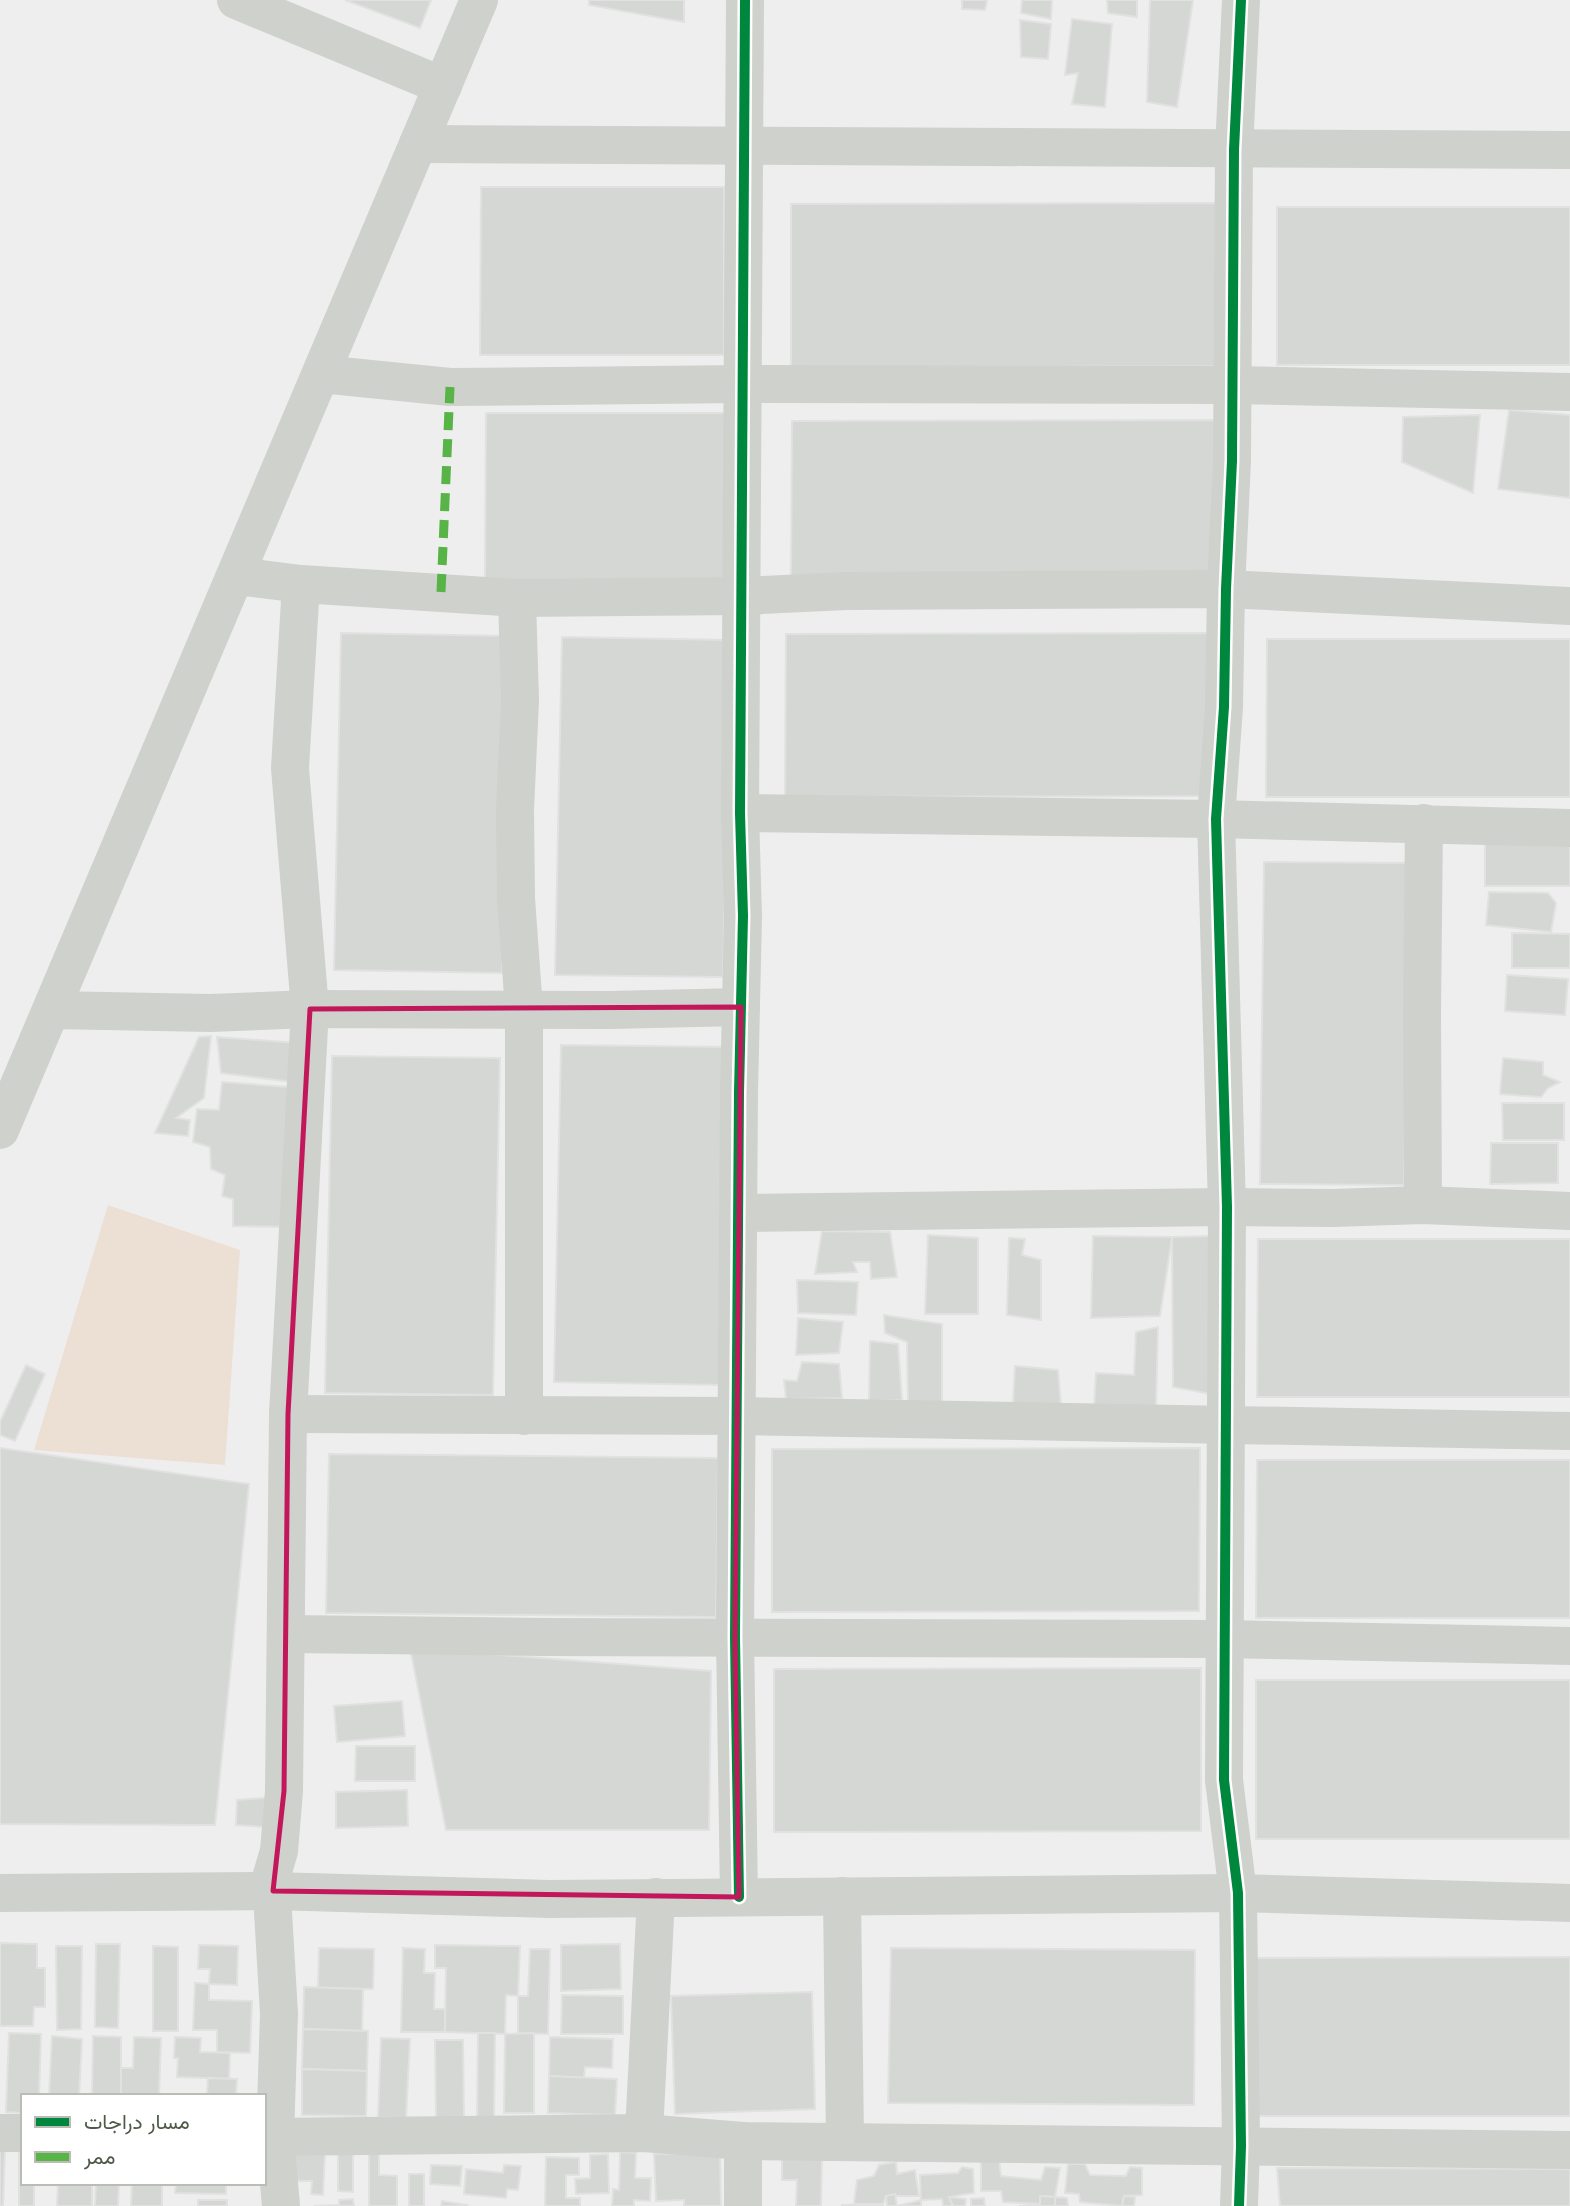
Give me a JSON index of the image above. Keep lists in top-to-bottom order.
{
  "legend": ["مسار دراجات", "ممر"]
}
